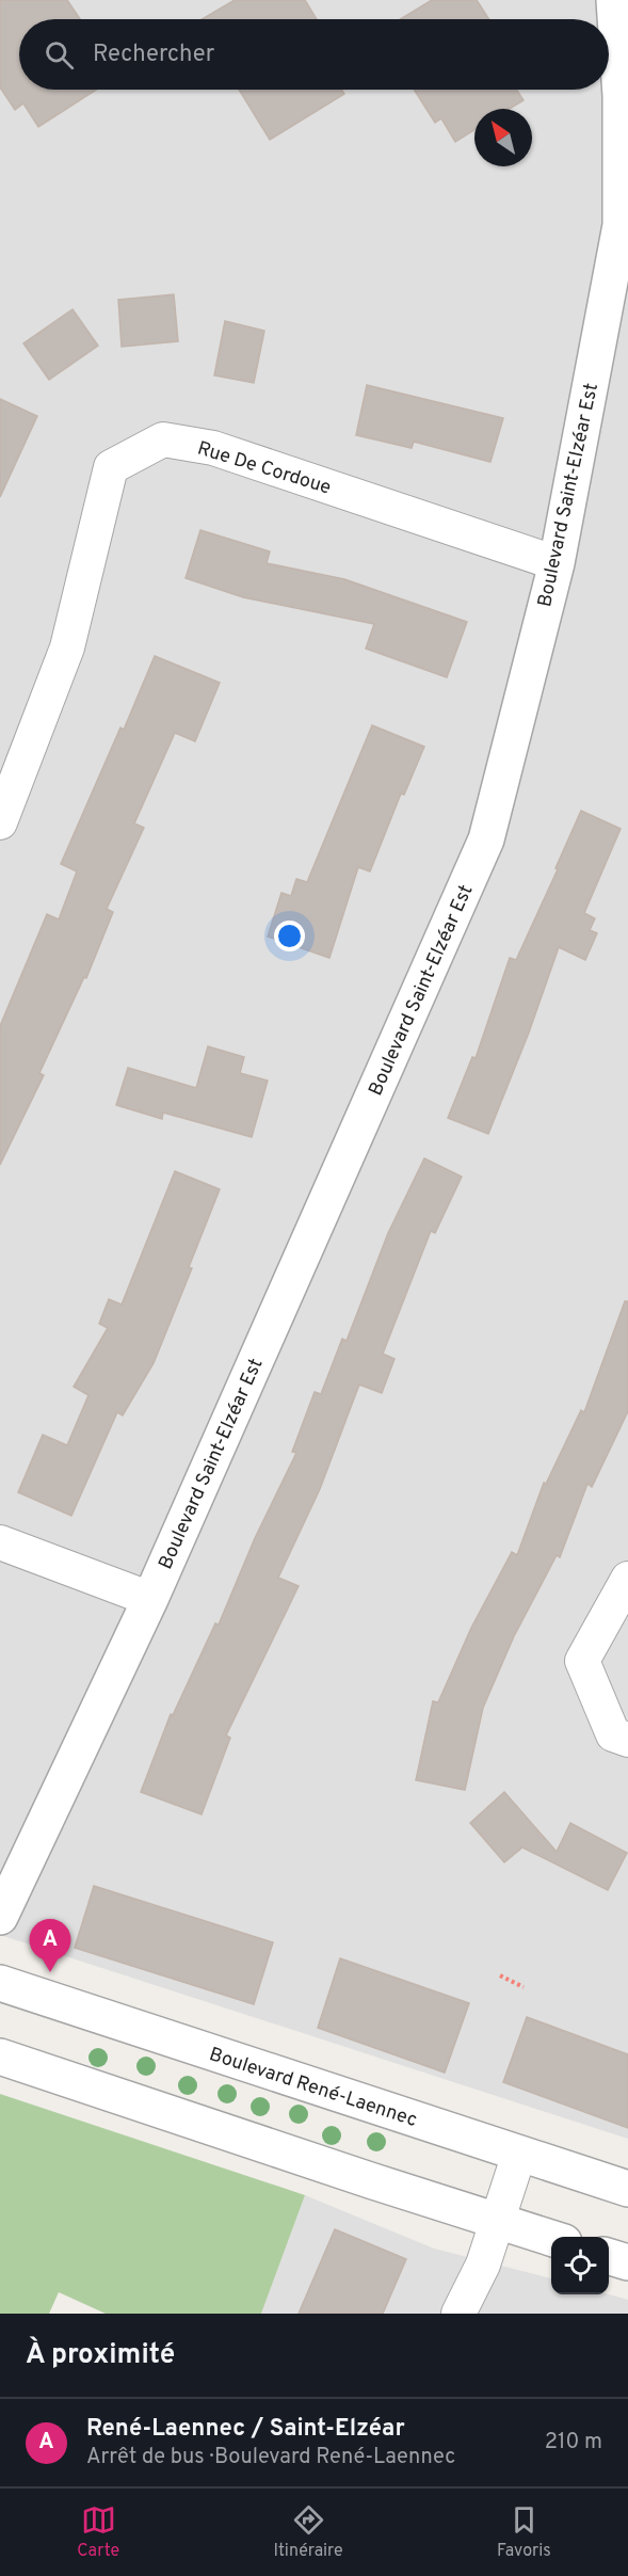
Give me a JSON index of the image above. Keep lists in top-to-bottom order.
{
  "streets": {
    "street": ["Rue De Cordoue", "Boulevard Saint-Elzéar Est", "Boulevard René-Laennec"]
  },
  "crossings": [
    ["Rue De Cordoue", "Boulevard Saint-Elzéar Est"]
  ],
  "north": "top left",
  "page": {
    "search": "Rechercher",
    "pins": "A",
    "heading": "À proximité",
    "list": [
      {
        "mark": "A",
        "name": "René-Laennec / Saint-Elzéar",
        "note": "Arrêt de bus · Boulevard René-Laennec",
        "value": "210 m"
      }
    ],
    "nav": ["Carte", "Itinéraire", "Favoris"]
  }
}
